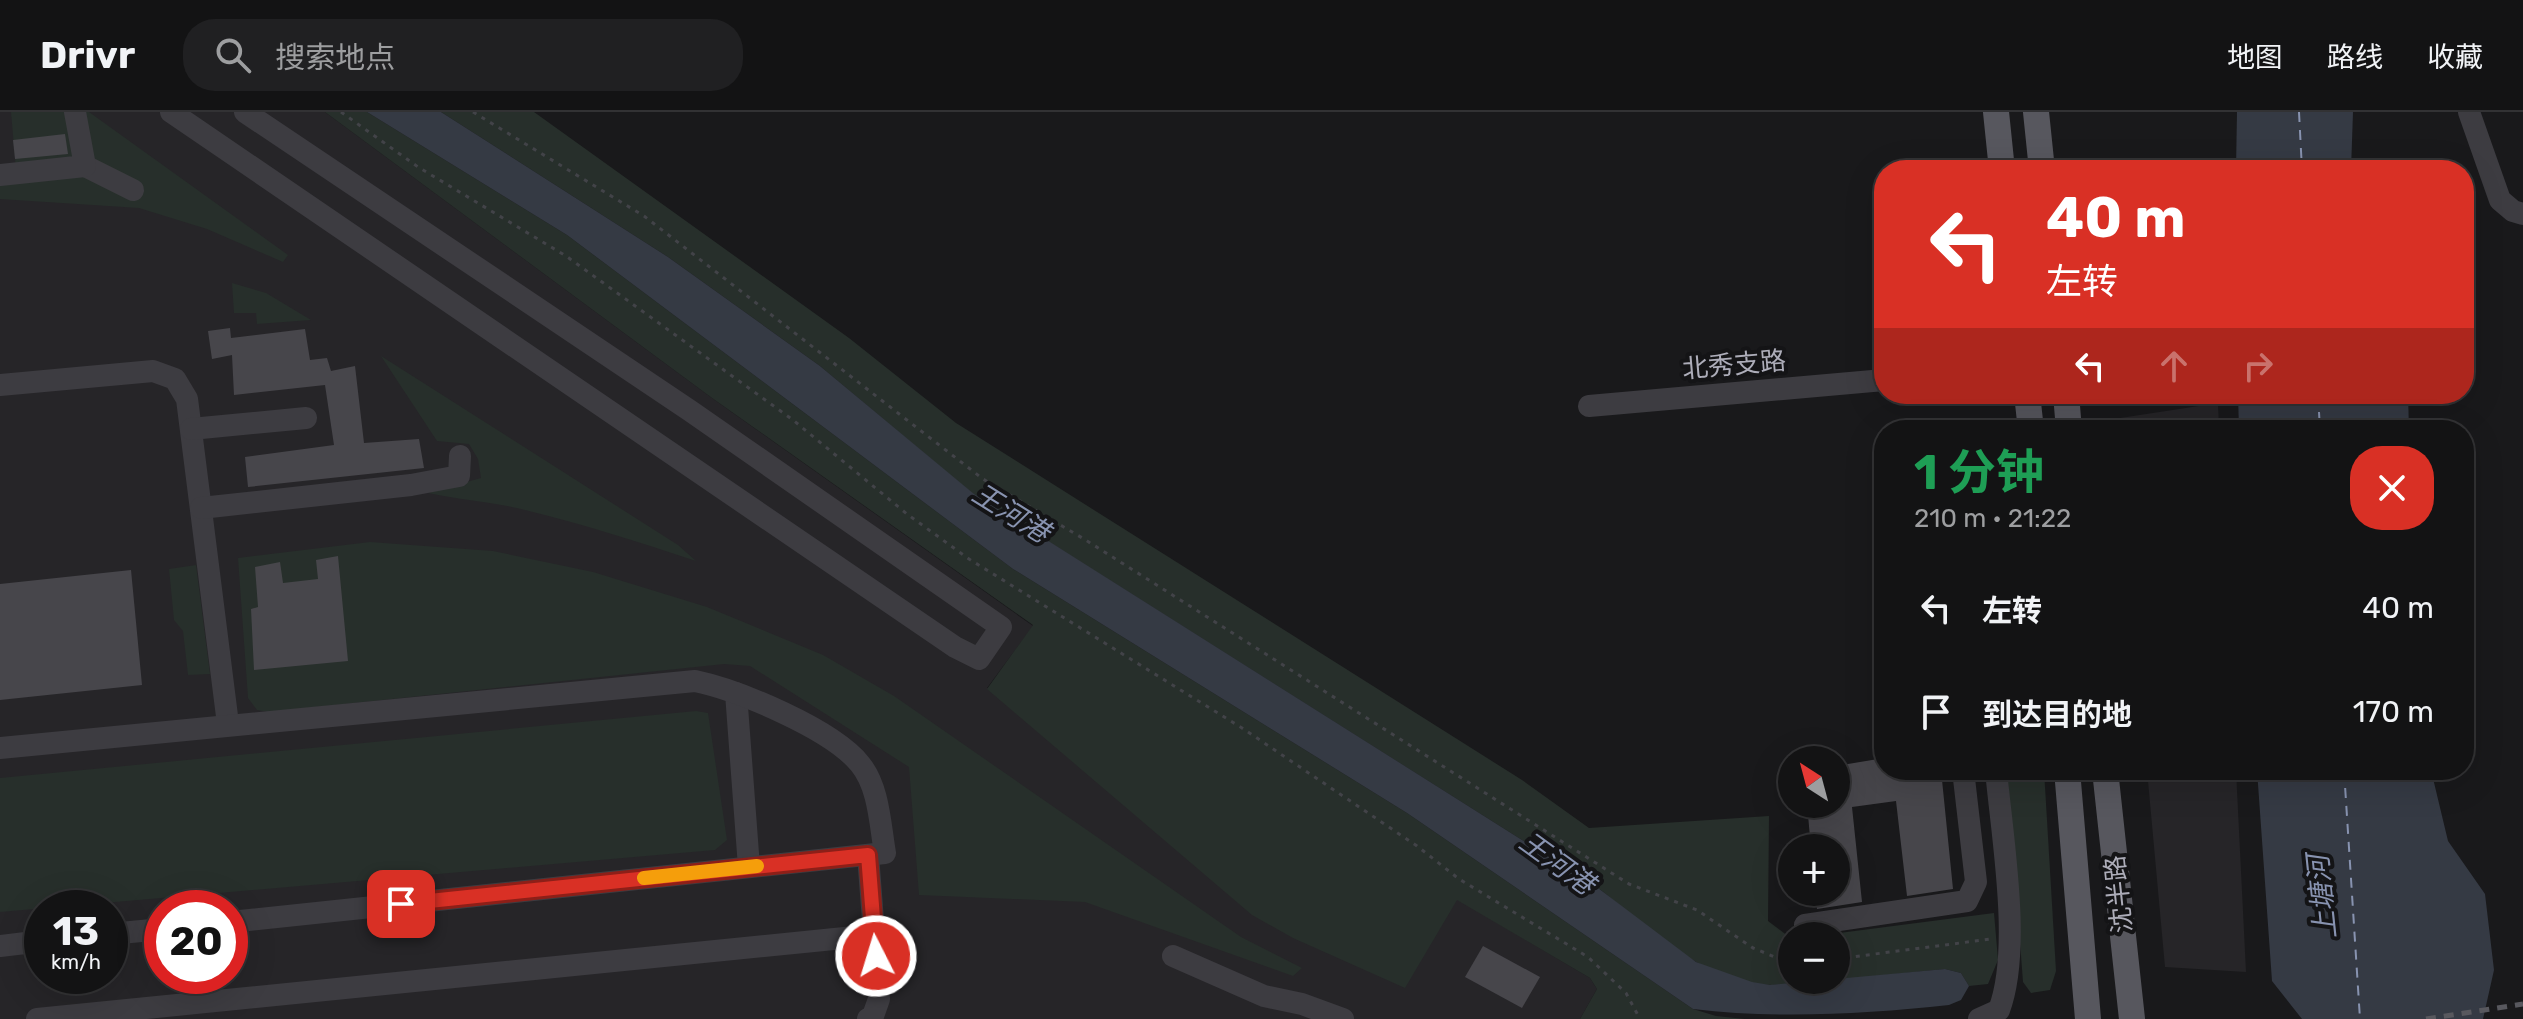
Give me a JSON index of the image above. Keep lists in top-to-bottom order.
{
  "streets": {
    "main road": ["沈半路"],
    "street": ["北秀支路"]
  },
  "water": ["王河港", "上塘河"],
  "north": "top left",
  "page": {
    "header": "Drivr",
    "search": "搜索地点",
    "nav": ["地图", "路线", "收藏"],
    "turn": ["40 m", "左转"],
    "heading": ["1 分钟", "210 m · 21:22"],
    "list": [
      {
        "name": "左转",
        "value": "40 m"
      },
      {
        "name": "到达目的地",
        "value": "170 m"
      }
    ],
    "map_buttons": ["+", "−"],
    "speed": "13 km/h",
    "limit": "20"
  }
}
